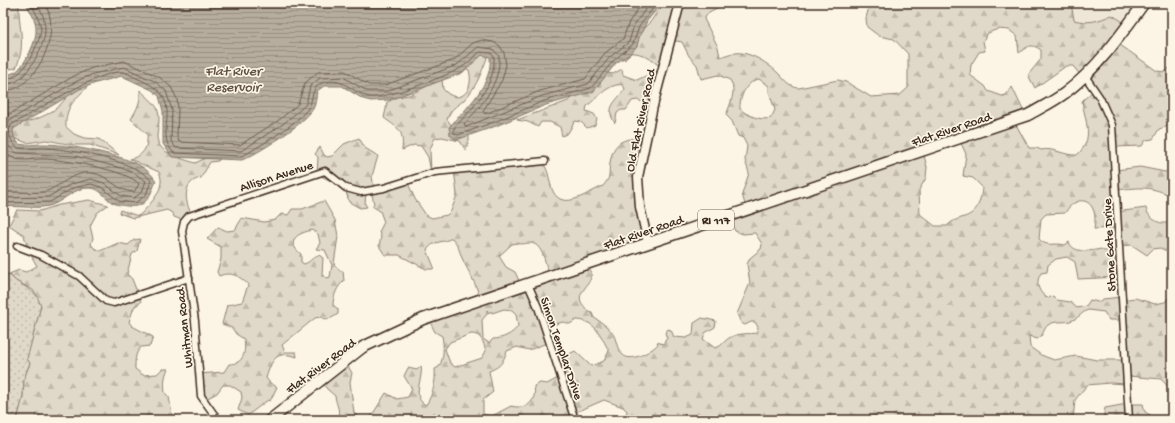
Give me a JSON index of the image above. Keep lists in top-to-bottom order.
{
  "streets": {
    "main road": ["Flat River Road", "RI 117"],
    "street": [
      "Old Flat River Road",
      "Allison Avenue",
      "Stone Gate Drive",
      "Whitman Road",
      "Simon Templar Drive"
    ]
  },
  "crossings": [
    ["Old Flat River Road", "Flat River Road"],
    ["Flat River Road", "Stone Gate Drive"],
    ["Flat River Road", "Simon Templar Drive"],
    ["Allison Avenue", "Whitman Road"]
  ],
  "water": ["Flat River Reservoir"]
}
